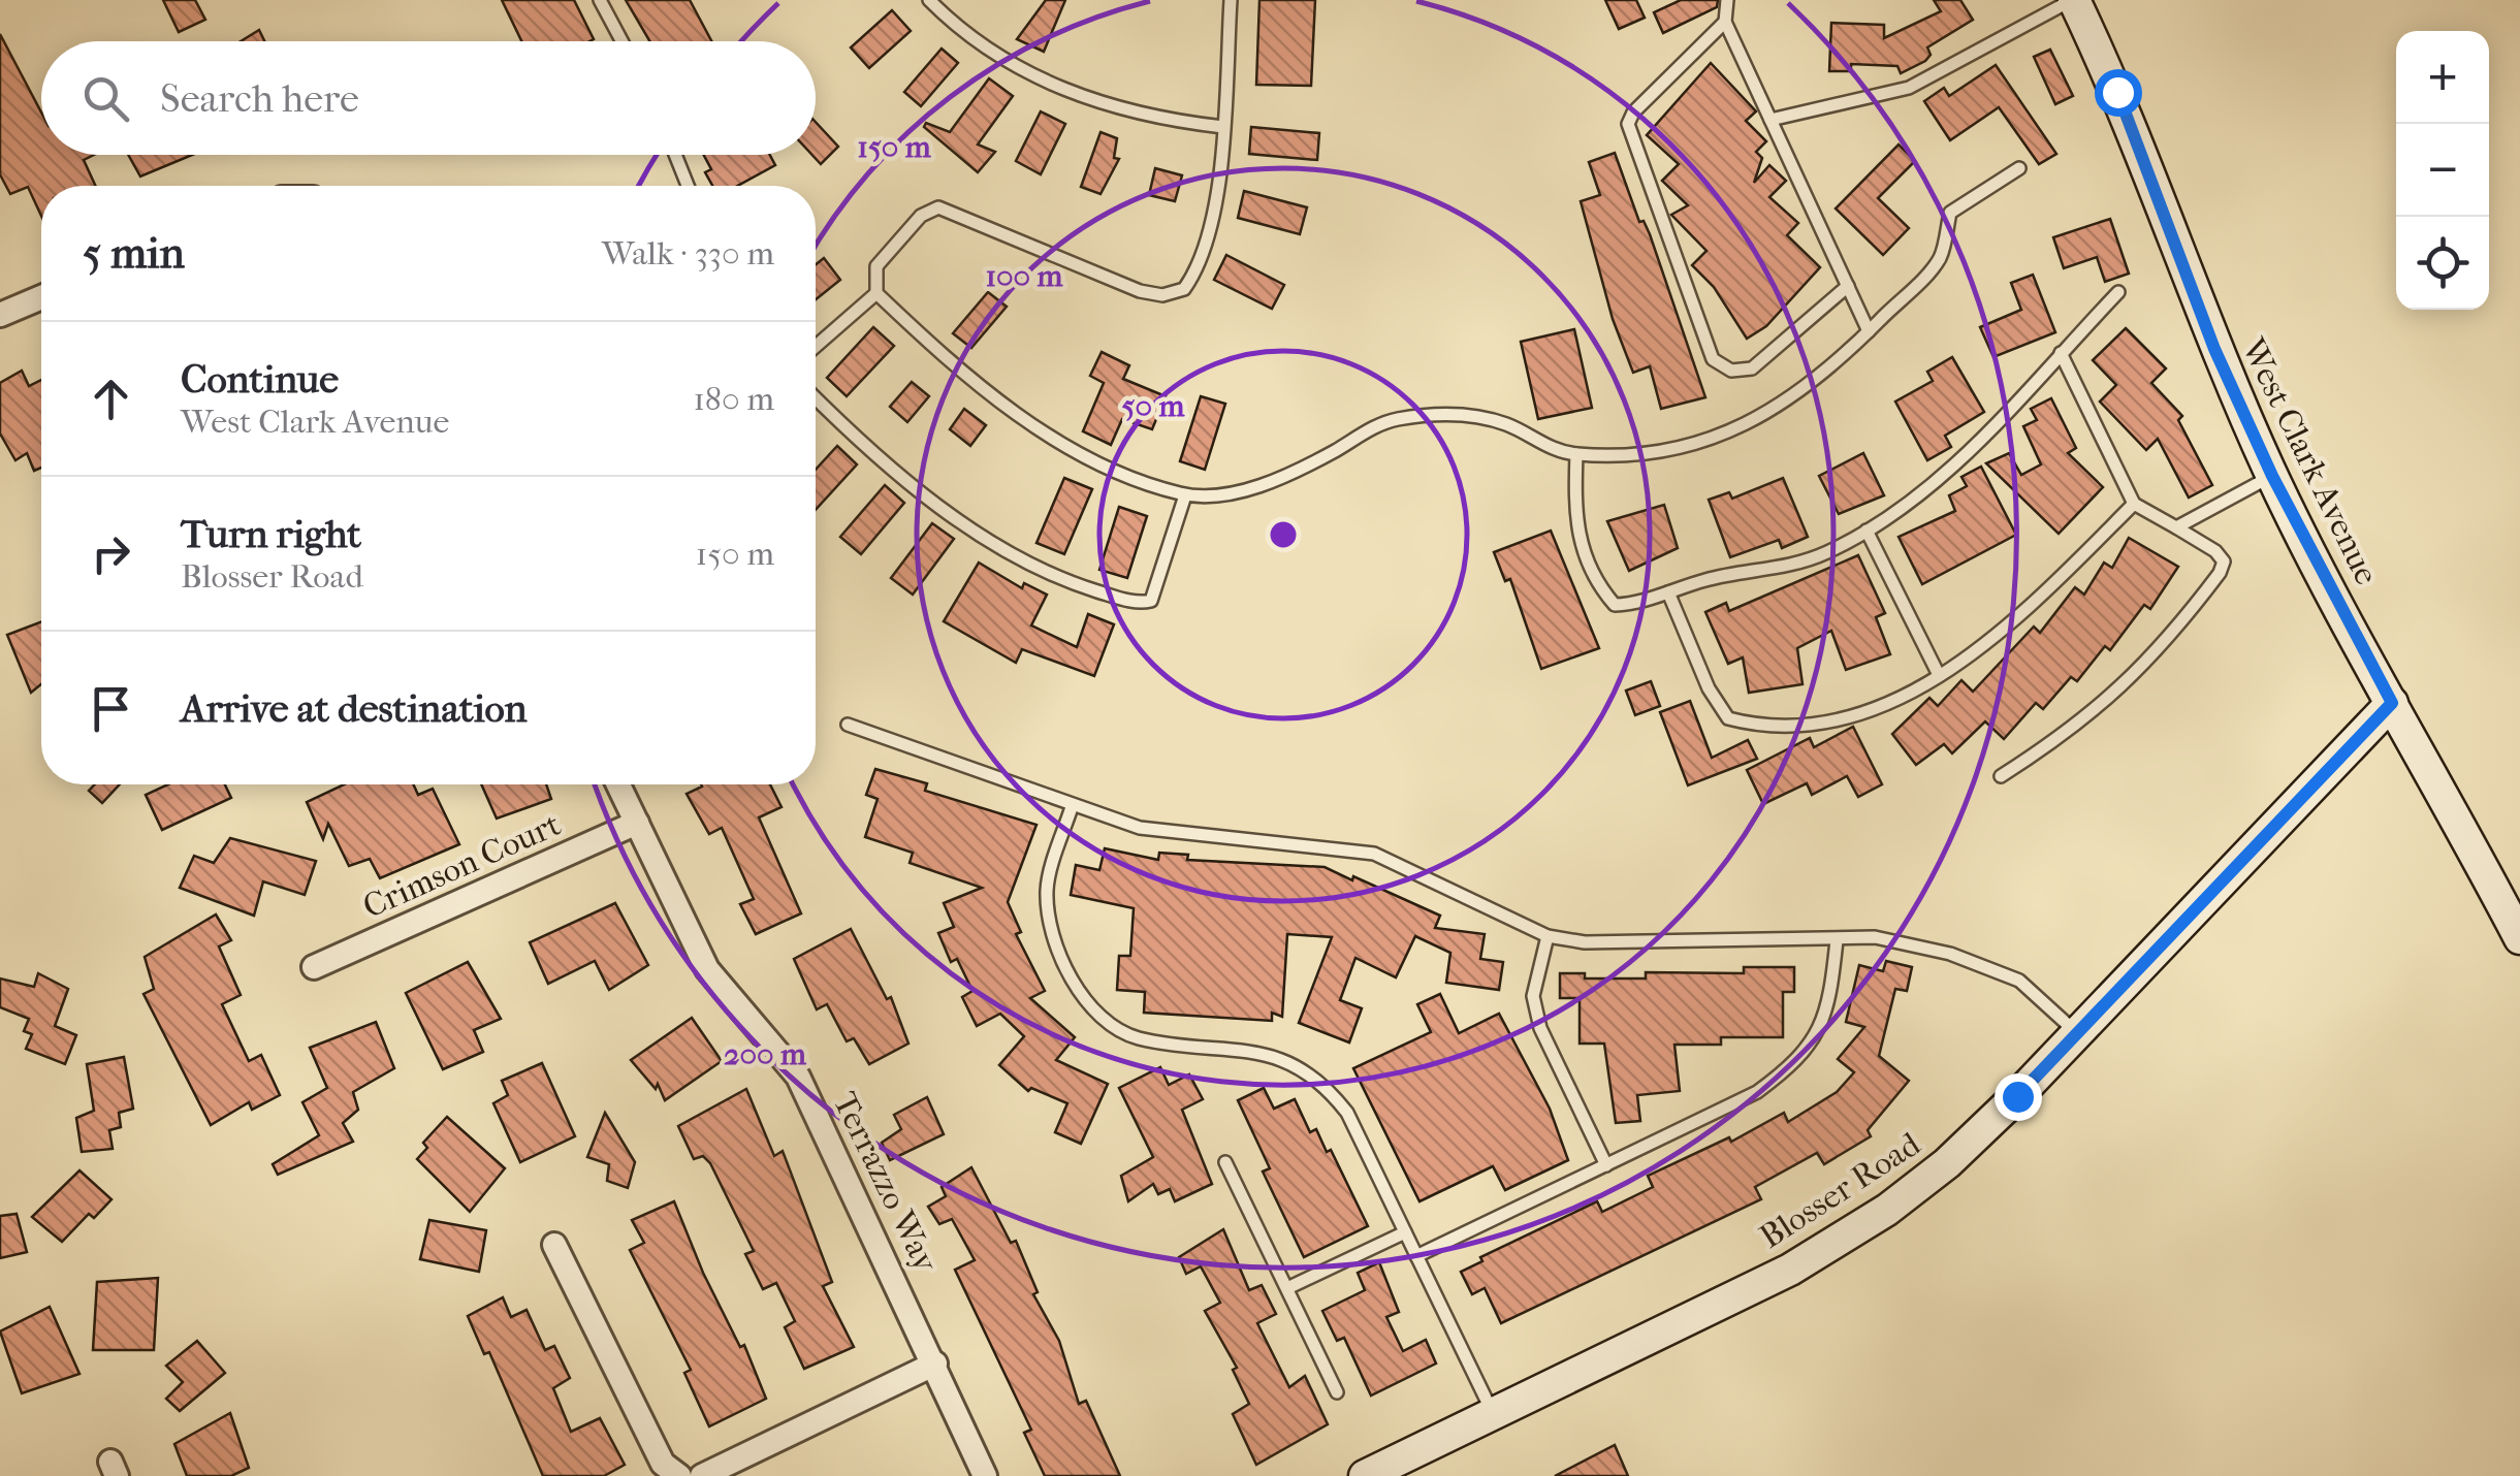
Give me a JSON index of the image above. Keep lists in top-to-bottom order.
{
  "streets": {
    "street": [
      "West Clark Avenue",
      "Crimson Court",
      "Terrazzo Way",
      "Blosser Road"
    ]
  },
  "crossings": [
    ["West Clark Avenue", "Blosser Road"],
    ["Crimson Court", "Terrazzo Way"]
  ],
  "page": {
    "map_buttons": ["+", "−"],
    "search": "Search here",
    "heading": ["5 min", "Walk · 330 m"],
    "list": [
      ["Continue", "West Clark Avenue", "180 m"],
      ["Turn right", "Blosser Road", "150 m"],
      "Arrive at destination"
    ]
  },
  "rings": [
    "150 m",
    "100 m",
    "50 m",
    "200 m"
  ]
}
